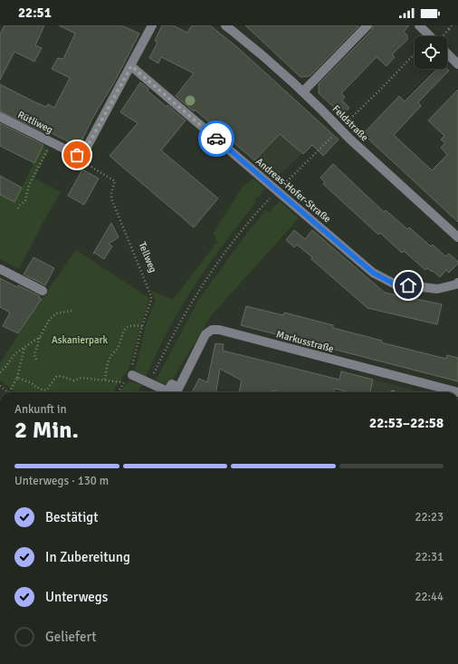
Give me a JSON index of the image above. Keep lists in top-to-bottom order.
{
  "streets": {
    "street": [
      "Rütliweg",
      "Feldstraße",
      "Andreas-Hofer-Straße",
      "Markusstraße"
    ],
    "path": ["Tellweg"]
  },
  "crossings": [
    ["Rütliweg", "Andreas-Hofer-Straße"]
  ],
  "parks": ["Askanierpark"],
  "page": {
    "status": "22:51",
    "heading": ["2 Min.", "Ankunft in", "22:53–22:58"],
    "bar": "Unterwegs · 130 m",
    "list": [
      ["Bestätigt", "22:23"],
      ["In Zubereitung", "22:31"],
      ["Unterwegs", "22:44"],
      "Geliefert"
    ]
  }
}
